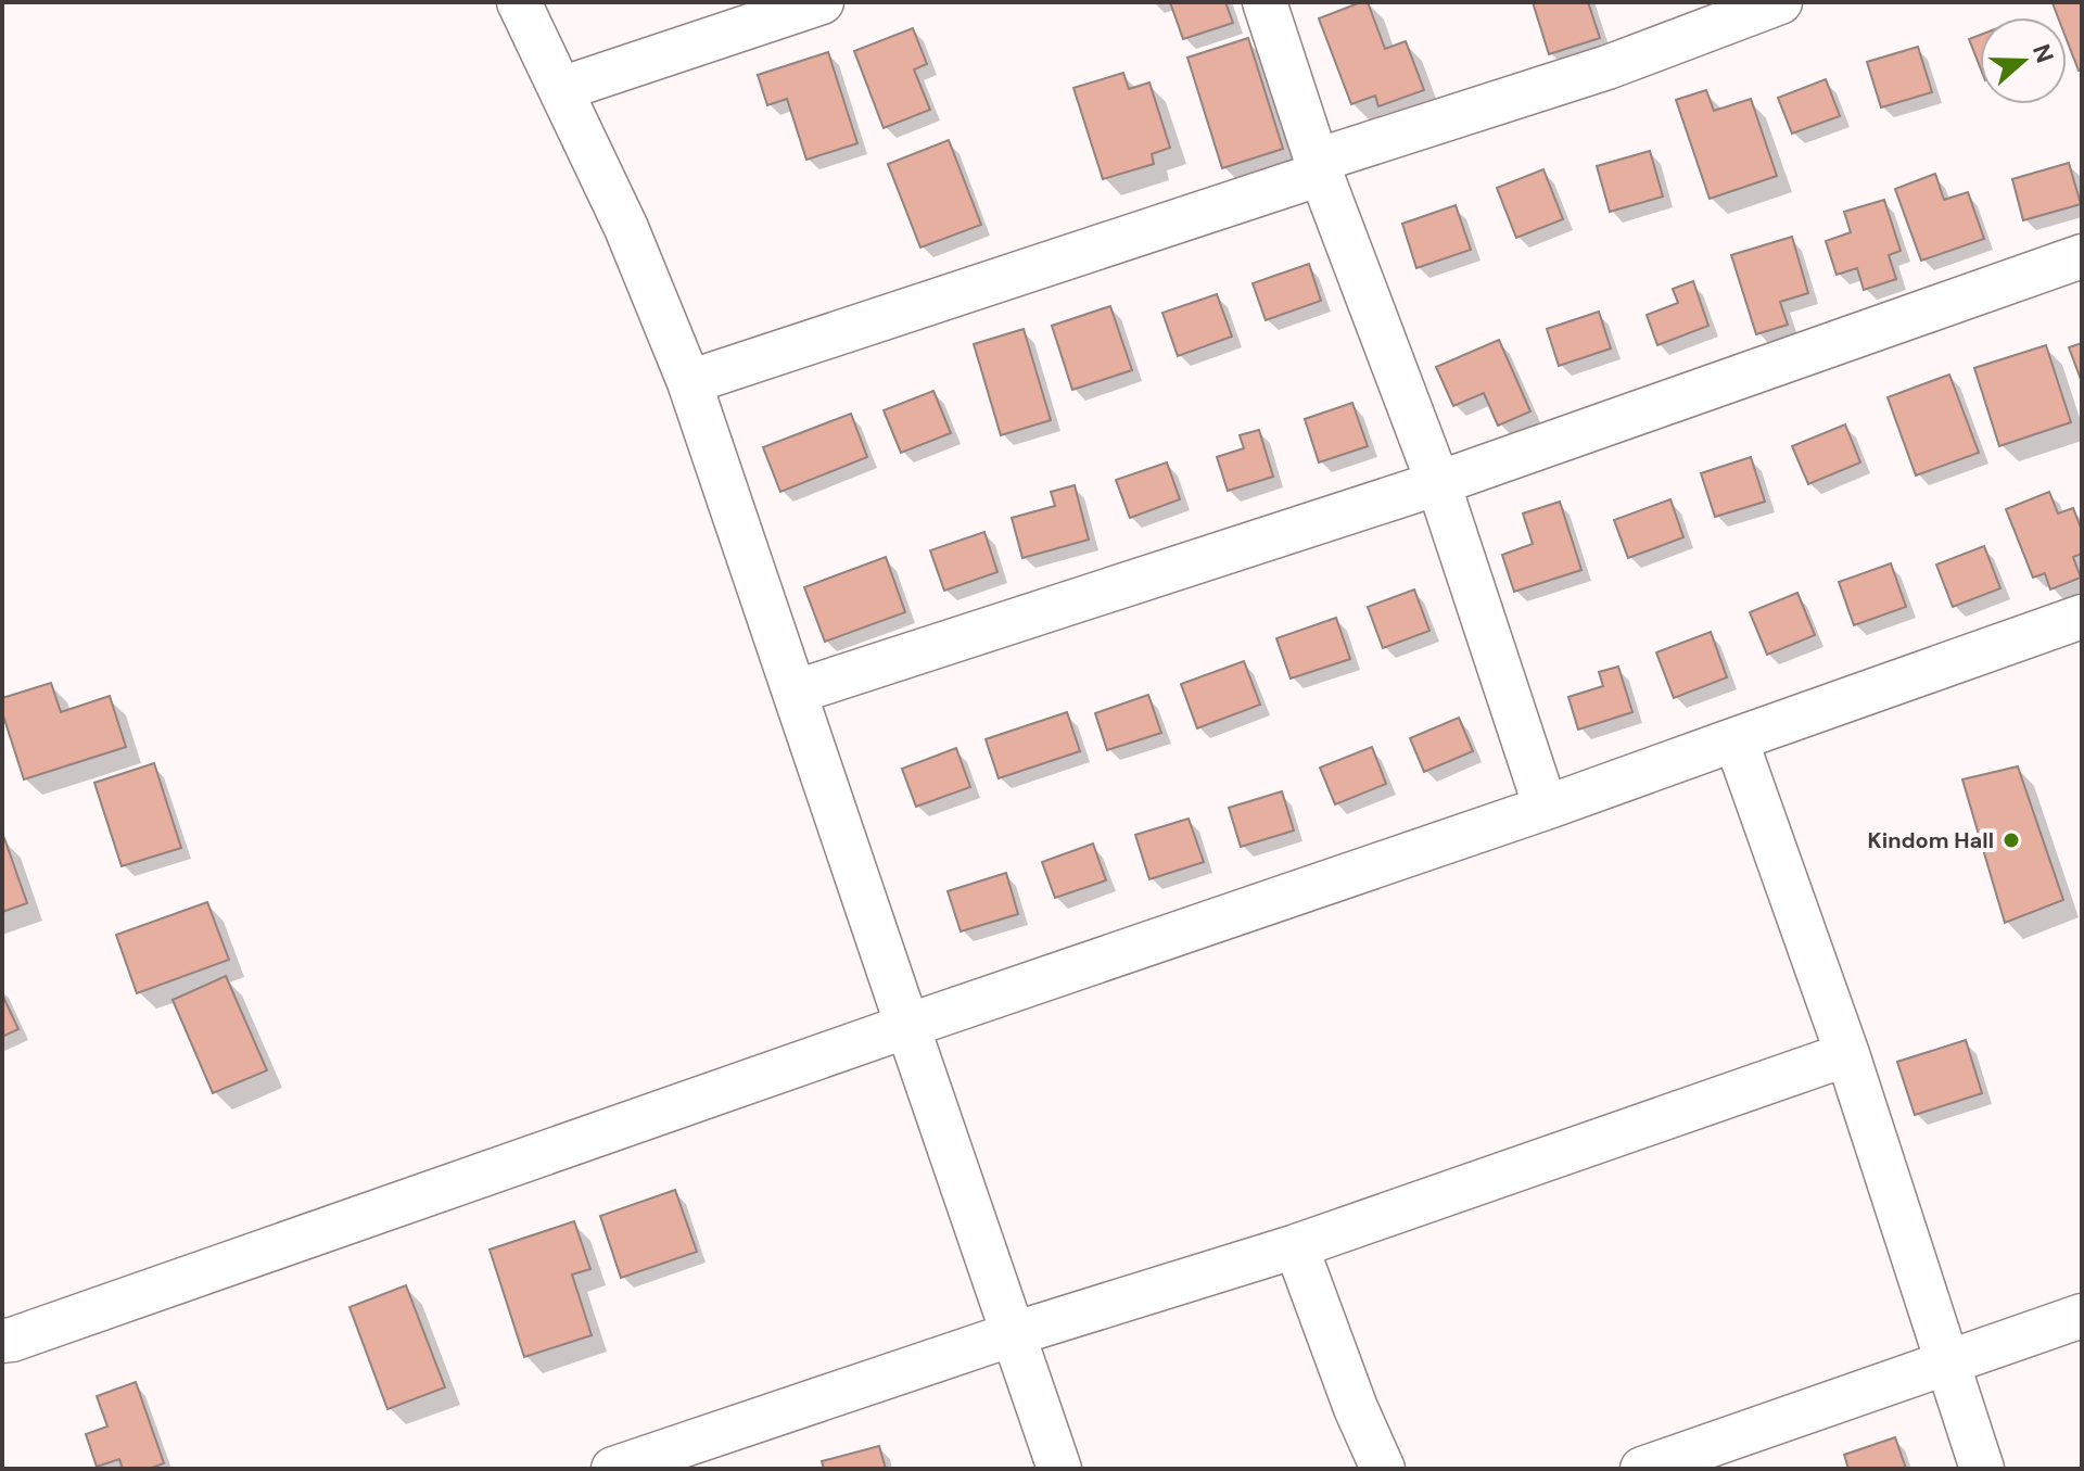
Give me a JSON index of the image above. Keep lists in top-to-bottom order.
{
  "places": ["Kindom Hall"],
  "north": "right"
}
